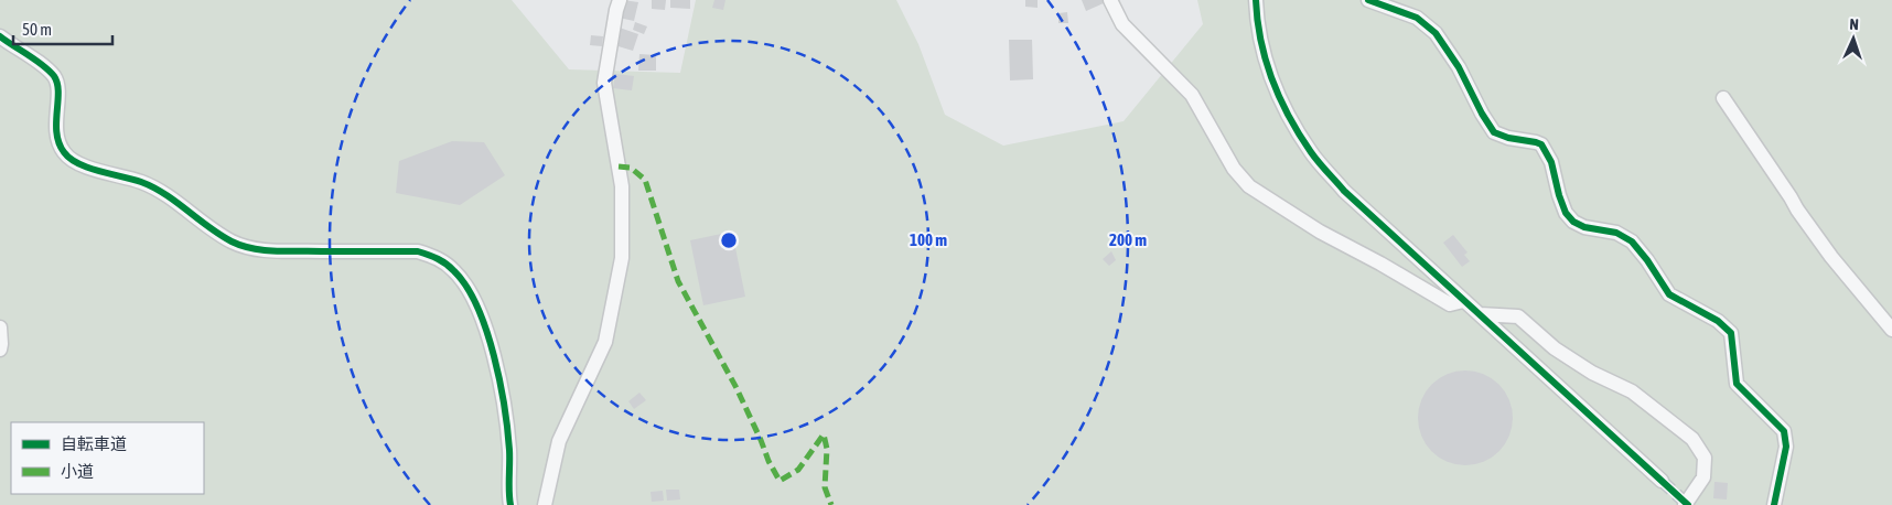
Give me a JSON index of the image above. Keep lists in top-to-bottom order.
{
  "legend": ["自転車道", "小道"],
  "scale_bar": "50 m",
  "north": "top",
  "rings": ["100 m", "200 m"]
}
